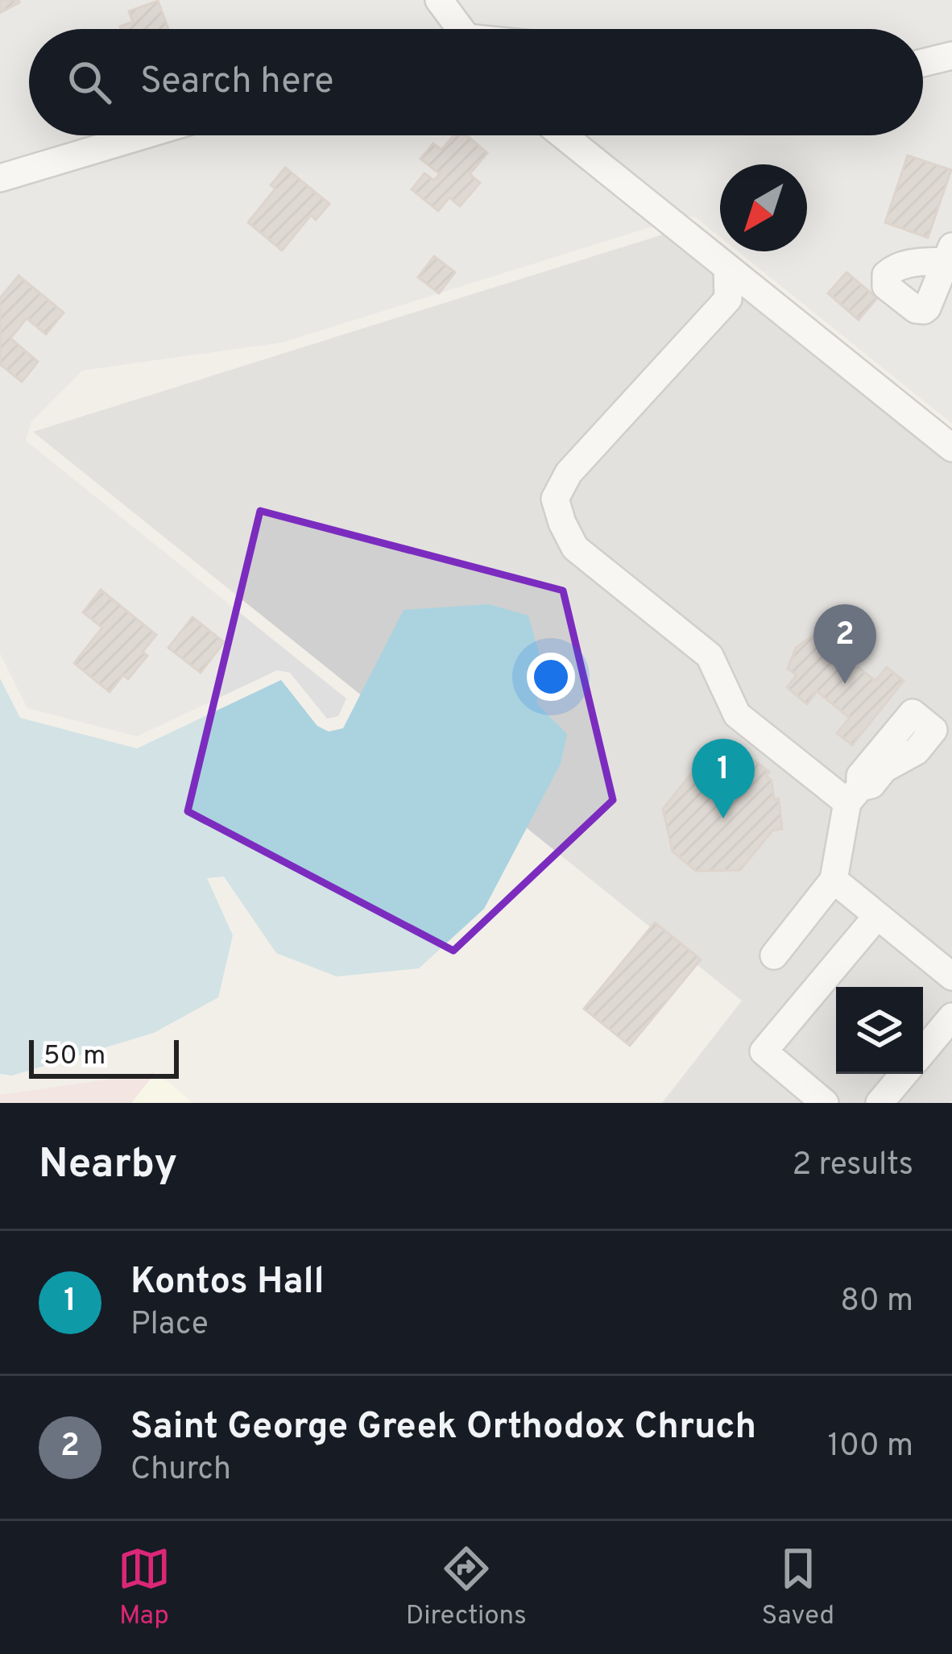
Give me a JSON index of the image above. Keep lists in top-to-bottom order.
{
  "scale_bar": "50 m",
  "north": "bottom left",
  "page": {
    "search": "Search here",
    "pins": ["2", "1"],
    "scale": "50 m",
    "heading": ["Nearby", "2 results"],
    "list": [
      {
        "mark": "1",
        "name": "Kontos Hall",
        "note": "Place",
        "value": "80 m"
      },
      {
        "mark": "2",
        "name": "Saint George Greek Orthodox Chruch",
        "note": "Church",
        "value": "100 m"
      }
    ],
    "nav": ["Map", "Directions", "Saved"]
  }
}
